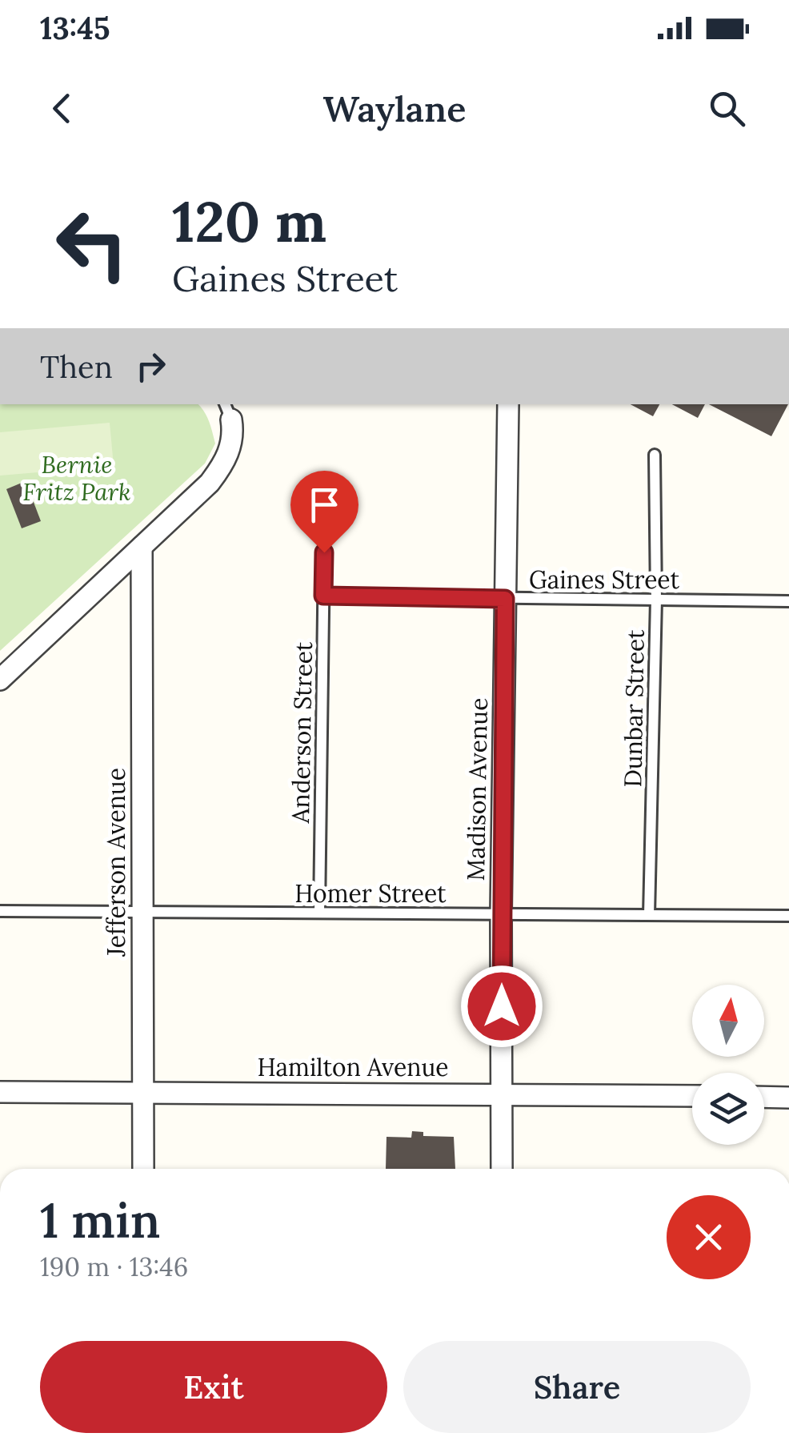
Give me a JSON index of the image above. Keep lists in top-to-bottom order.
{
  "streets": {
    "street": ["Madison Avenue", "Jefferson Avenue", "Hamilton Avenue"],
    "lane": [
      "Gaines Street",
      "Dunbar Street",
      "Anderson Street",
      "Homer Street"
    ]
  },
  "crossings": [
    ["Gaines Street", "Dunbar Street"],
    ["Gaines Street", "Anderson Street"],
    ["Gaines Street", "Madison Avenue"],
    ["Dunbar Street", "Homer Street"],
    ["Anderson Street", "Homer Street"],
    ["Madison Avenue", "Homer Street"],
    ["Madison Avenue", "Hamilton Avenue"],
    ["Jefferson Avenue", "Homer Street"],
    ["Jefferson Avenue", "Hamilton Avenue"]
  ],
  "parks": ["Bernie Fritz Park"],
  "north": "top",
  "page": {
    "status": "13:45",
    "header": "Waylane",
    "turn": ["120 m", "Gaines Street"],
    "then": "Then",
    "heading": ["1 min", "190 m · 13:46"],
    "buttons": ["Exit", "Share"]
  }
}
